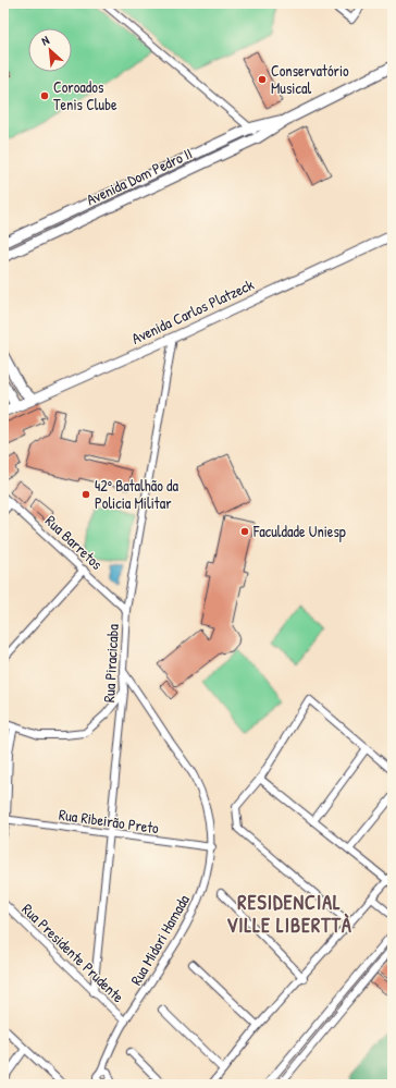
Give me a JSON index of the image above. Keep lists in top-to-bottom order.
{
  "streets": {
    "main road": ["Avenida Dom Pedro II", "Avenida Carlos Platzeck"],
    "street": [
      "Rua Barretos",
      "Rua Piracicaba",
      "Rua Ribeirão Preto",
      "Rua Midori Hamada",
      "Rua Presidente Prudente"
    ]
  },
  "crossings": [
    ["Avenida Carlos Platzeck", "Rua Piracicaba"],
    ["Rua Barretos", "Rua Piracicaba"],
    ["Rua Piracicaba", "Rua Ribeirão Preto"],
    ["Rua Piracicaba", "Rua Midori Hamada"],
    ["Rua Piracicaba", "Rua Presidente Prudente"],
    ["Rua Ribeirão Preto", "Rua Midori Hamada"],
    ["Rua Midori Hamada", "Rua Presidente Prudente"]
  ],
  "districts": ["RESIDENCIAL VILLE LIBERTTÀ"],
  "places": [
    "Conservatório Musical",
    "Coroados Tenis Clube",
    "42º Batalhão da Policia Militar",
    "Faculdade Uniesp"
  ],
  "north": "top left"
}
